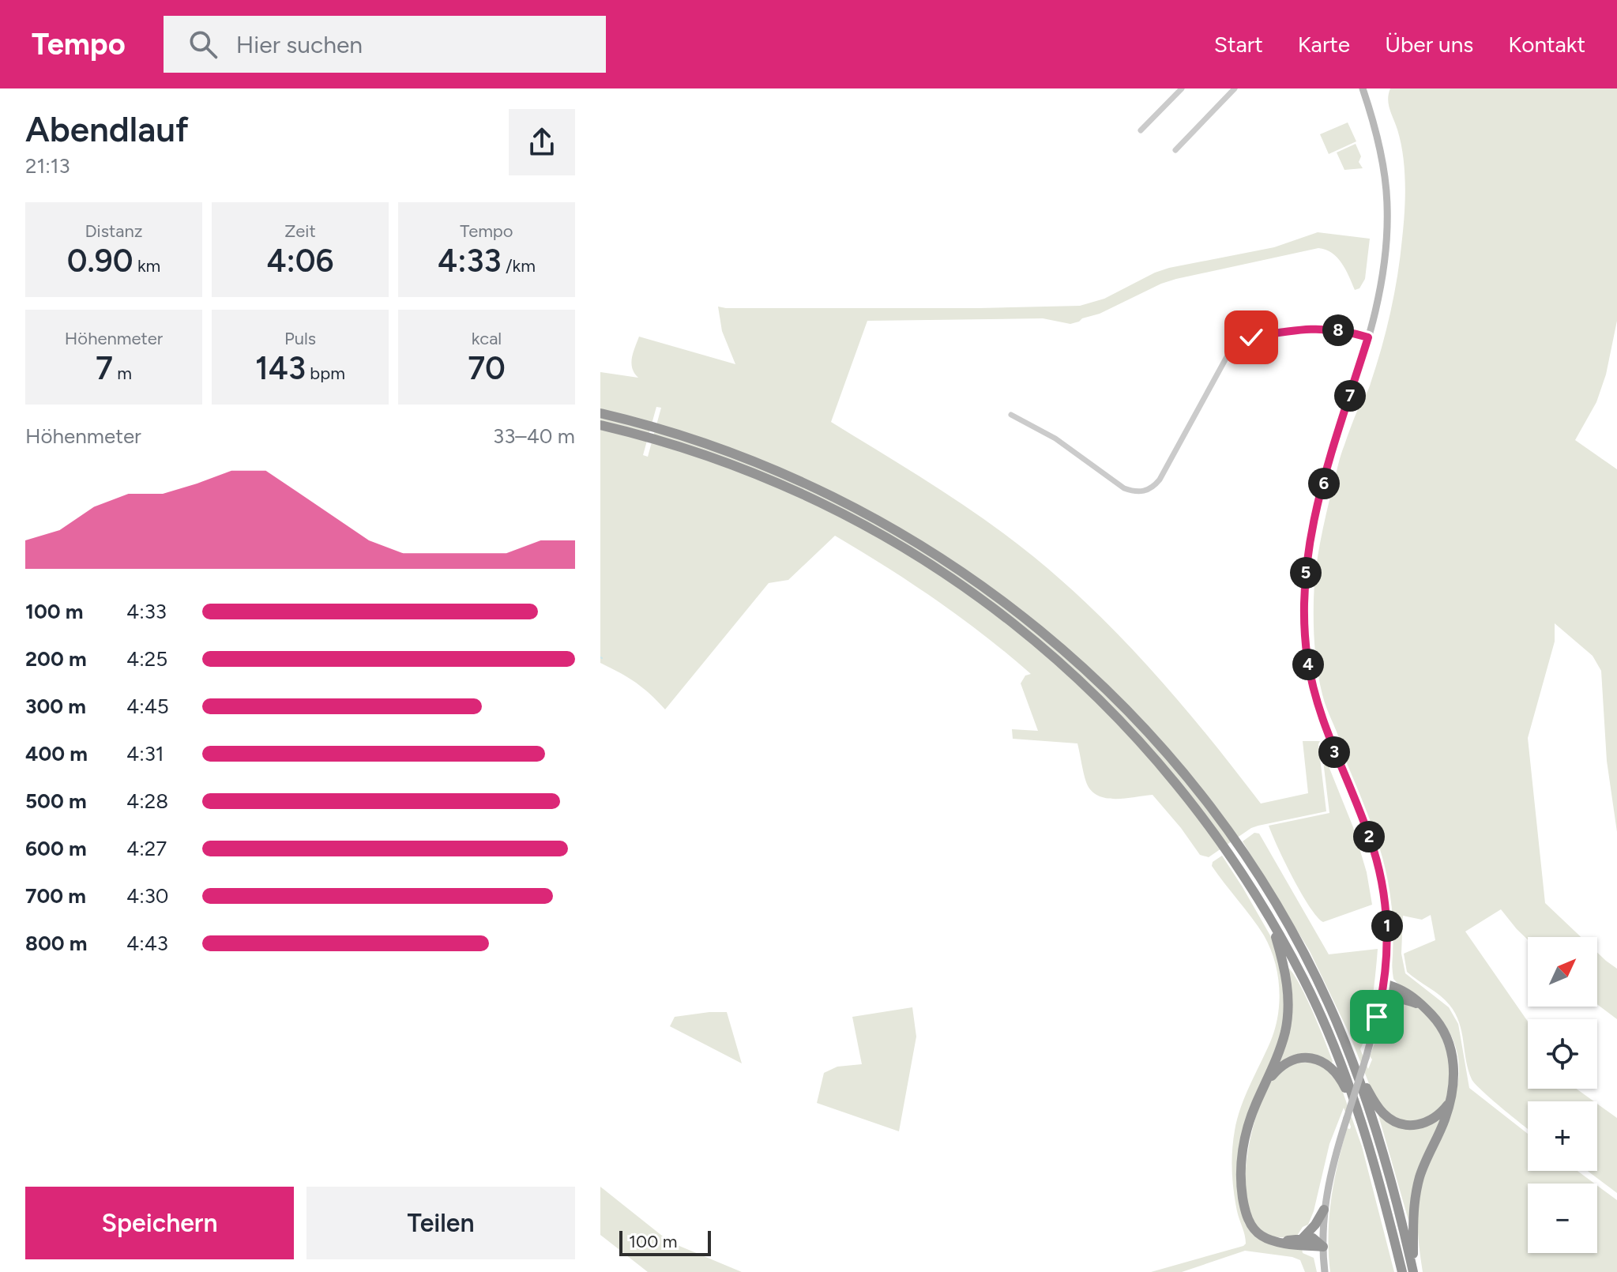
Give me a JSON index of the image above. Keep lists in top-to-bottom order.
{
  "scale_bar": "100 m",
  "north": "top right",
  "page": {
    "header": "Tempo",
    "search": "Hier suchen",
    "nav": [
      "Start",
      "Karte",
      "Über uns",
      "Kontakt"
    ],
    "heading": ["Abendlauf", "21:13"],
    "stats": [
      ["Distanz", "0.90 km"],
      ["Zeit", "4:06"],
      ["Tempo", "4:33 /km"],
      ["Höhenmeter", "7 m"],
      ["Puls", "143 bpm"],
      ["kcal", "70"]
    ],
    "pins": [
      "8",
      "7",
      "6",
      "5",
      "4",
      "3",
      "2",
      "1"
    ],
    "chart": ["Höhenmeter", "33–40 m"],
    "list": [
      {
        "name": "100 m",
        "note": "4:33"
      },
      {
        "name": "200 m",
        "note": "4:25"
      },
      {
        "name": "300 m",
        "note": "4:45"
      },
      {
        "name": "400 m",
        "note": "4:31"
      },
      {
        "name": "500 m",
        "note": "4:28"
      },
      {
        "name": "600 m",
        "note": "4:27"
      },
      {
        "name": "700 m",
        "note": "4:30"
      },
      {
        "name": "800 m",
        "note": "4:43"
      }
    ],
    "map_buttons": ["+", "−"],
    "buttons": ["Speichern", "Teilen"],
    "scale": "100 m"
  }
}
